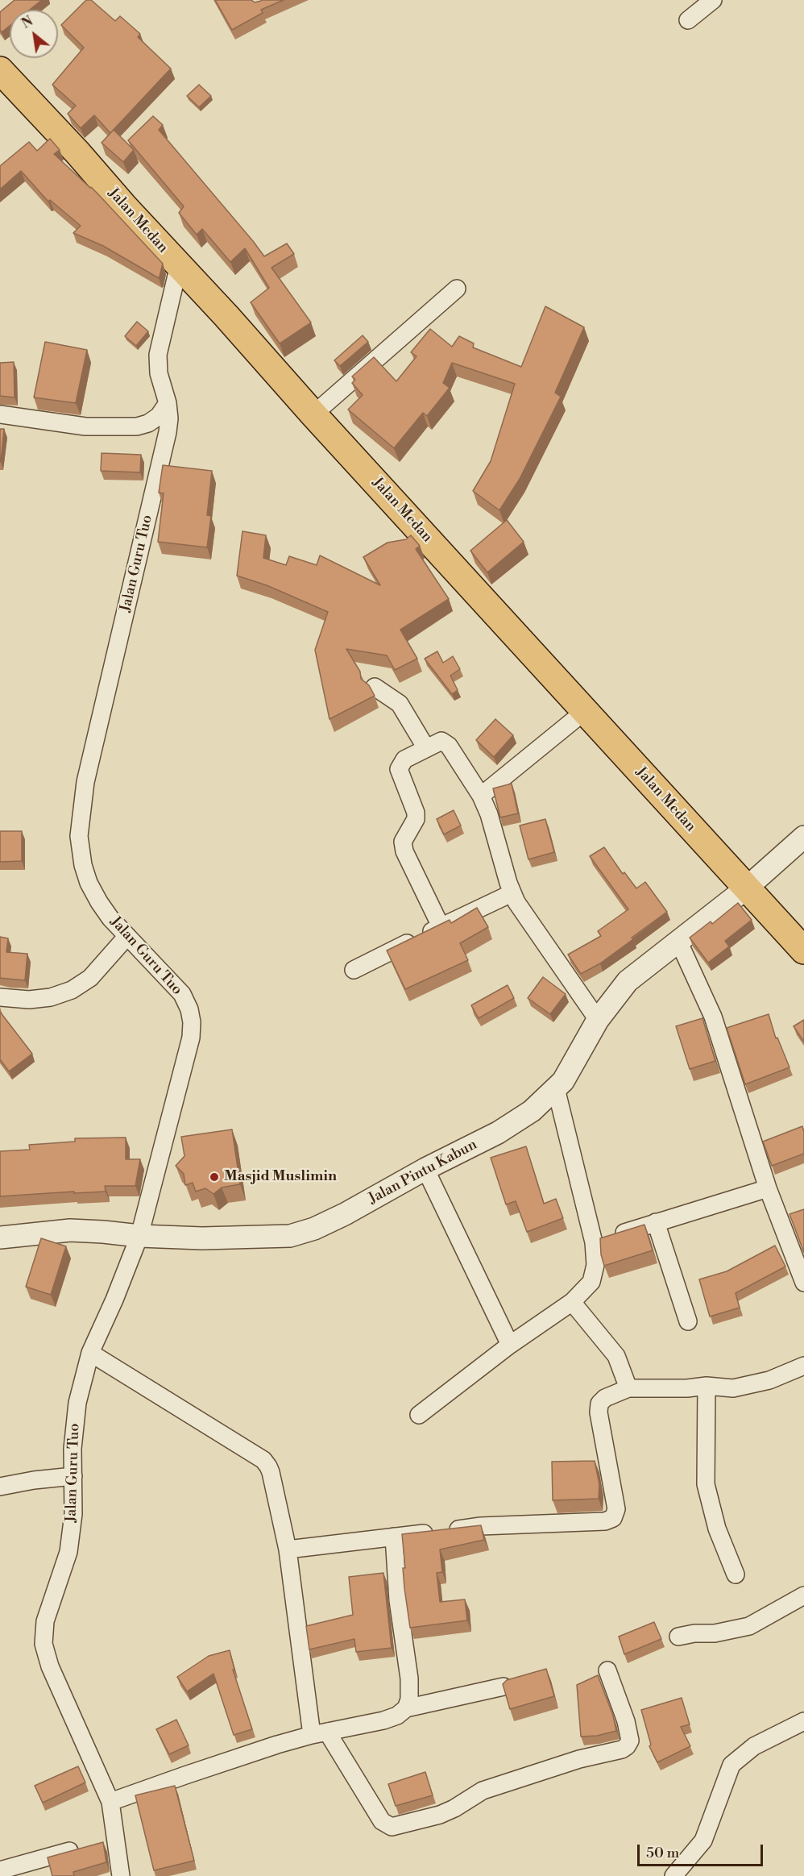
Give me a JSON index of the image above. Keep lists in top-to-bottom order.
{
  "streets": {
    "main road": ["Jalan Medan"],
    "street": ["Jalan Guru Tuo", "Jalan Pintu Kabun"]
  },
  "crossings": [
    ["Jalan Medan", "Jalan Guru Tuo"],
    ["Jalan Medan", "Jalan Pintu Kabun"],
    ["Jalan Guru Tuo", "Jalan Pintu Kabun"]
  ],
  "places": ["Masjid Muslimin"],
  "scale_bar": "50 m",
  "north": "top left"
}
